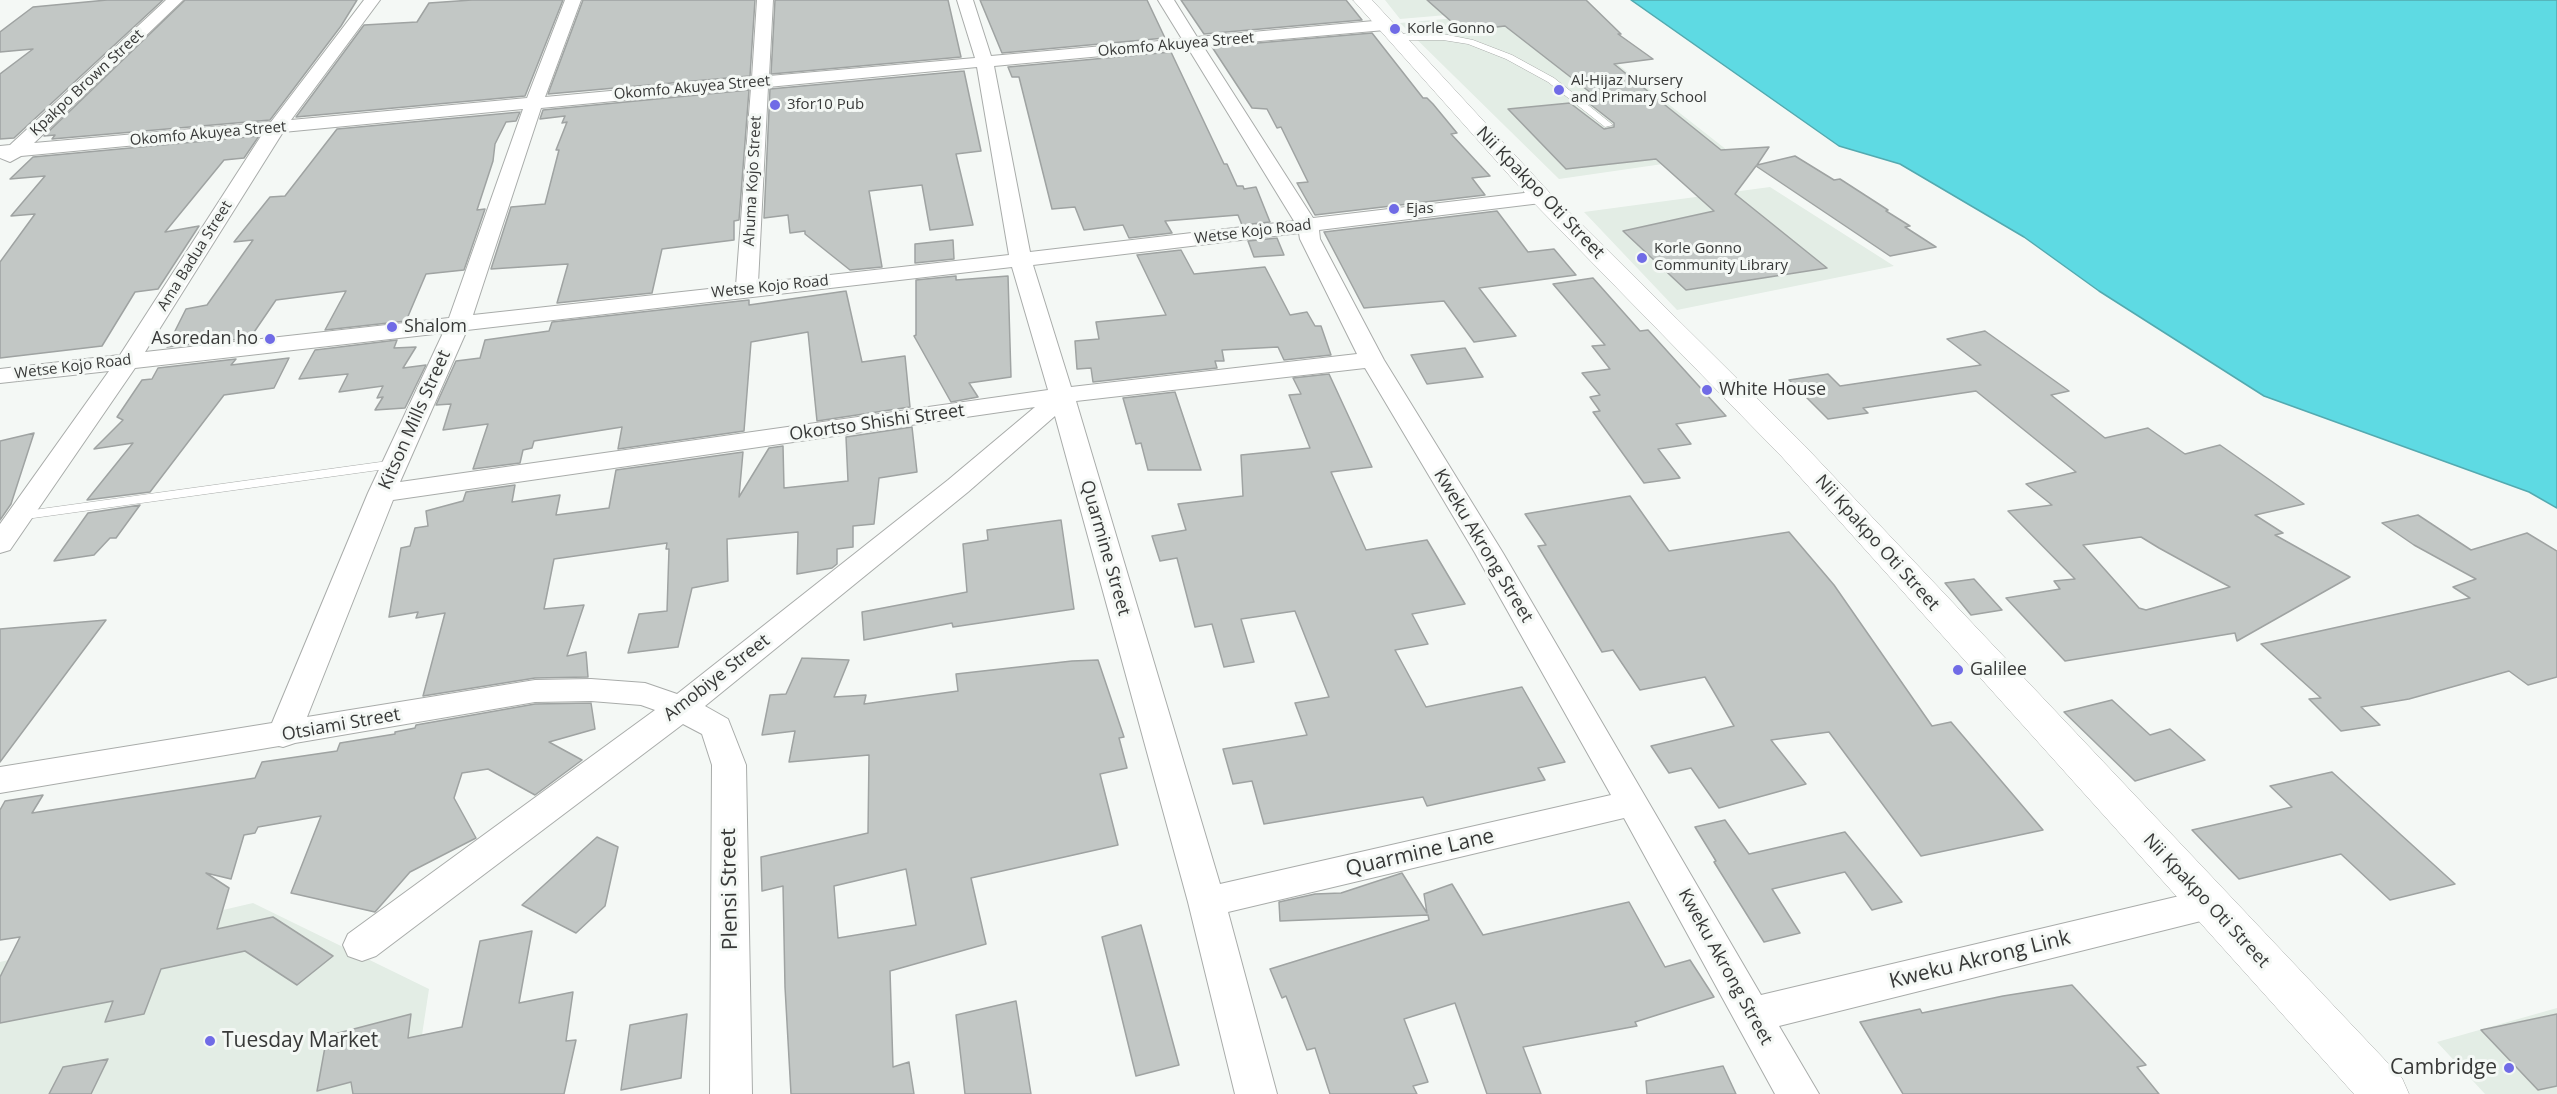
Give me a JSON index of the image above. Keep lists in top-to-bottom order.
{
  "streets": {
    "main road": ["Nii Kpakpo Oti Street"],
    "street": [
      "Okomfo Akuyea Street",
      "Kpakpo Brown Street",
      "Ahuma Kojo Street",
      "Wetse Kojo Road",
      "Ama Badua Street",
      "Kitson Mills Street",
      "Okortso Shishi Street",
      "Kweku Akrong Street",
      "Quarmine Street",
      "Amobiye Street",
      "Otsiami Street",
      "Quarmine Lane",
      "Plensi Street",
      "Kweku Akrong Link"
    ]
  },
  "crossings": [
    ["Okomfo Akuyea Street", "Kpakpo Brown Street"],
    ["Okomfo Akuyea Street", "Ahuma Kojo Street"],
    ["Okomfo Akuyea Street", "Nii Kpakpo Oti Street"],
    ["Okomfo Akuyea Street", "Ama Badua Street"],
    ["Okomfo Akuyea Street", "Kitson Mills Street"],
    ["Okomfo Akuyea Street", "Kweku Akrong Street"],
    ["Okomfo Akuyea Street", "Quarmine Street"],
    ["Ahuma Kojo Street", "Wetse Kojo Road"],
    ["Nii Kpakpo Oti Street", "Wetse Kojo Road"],
    ["Nii Kpakpo Oti Street", "Kweku Akrong Link"],
    ["Wetse Kojo Road", "Ama Badua Street"],
    ["Wetse Kojo Road", "Kitson Mills Street"],
    ["Wetse Kojo Road", "Kweku Akrong Street"],
    ["Wetse Kojo Road", "Quarmine Street"],
    ["Kitson Mills Street", "Okortso Shishi Street"],
    ["Kitson Mills Street", "Otsiami Street"],
    ["Okortso Shishi Street", "Kweku Akrong Street"],
    ["Okortso Shishi Street", "Quarmine Street"],
    ["Okortso Shishi Street", "Amobiye Street"],
    ["Kweku Akrong Street", "Quarmine Lane"],
    ["Kweku Akrong Street", "Kweku Akrong Link"],
    ["Quarmine Street", "Amobiye Street"],
    ["Quarmine Street", "Quarmine Lane"],
    ["Amobiye Street", "Otsiami Street"],
    ["Amobiye Street", "Plensi Street"],
    ["Otsiami Street", "Plensi Street"]
  ],
  "places": [
    "Korle Gonno",
    "Al-Hijaz Nursery and Primary School",
    "3for10 Pub",
    "Ejas",
    "Korle Gonno Community Library",
    "Shalom",
    "Asoredan ho",
    "White House",
    "Galilee",
    "Tuesday Market",
    "Cambridge"
  ]
}
